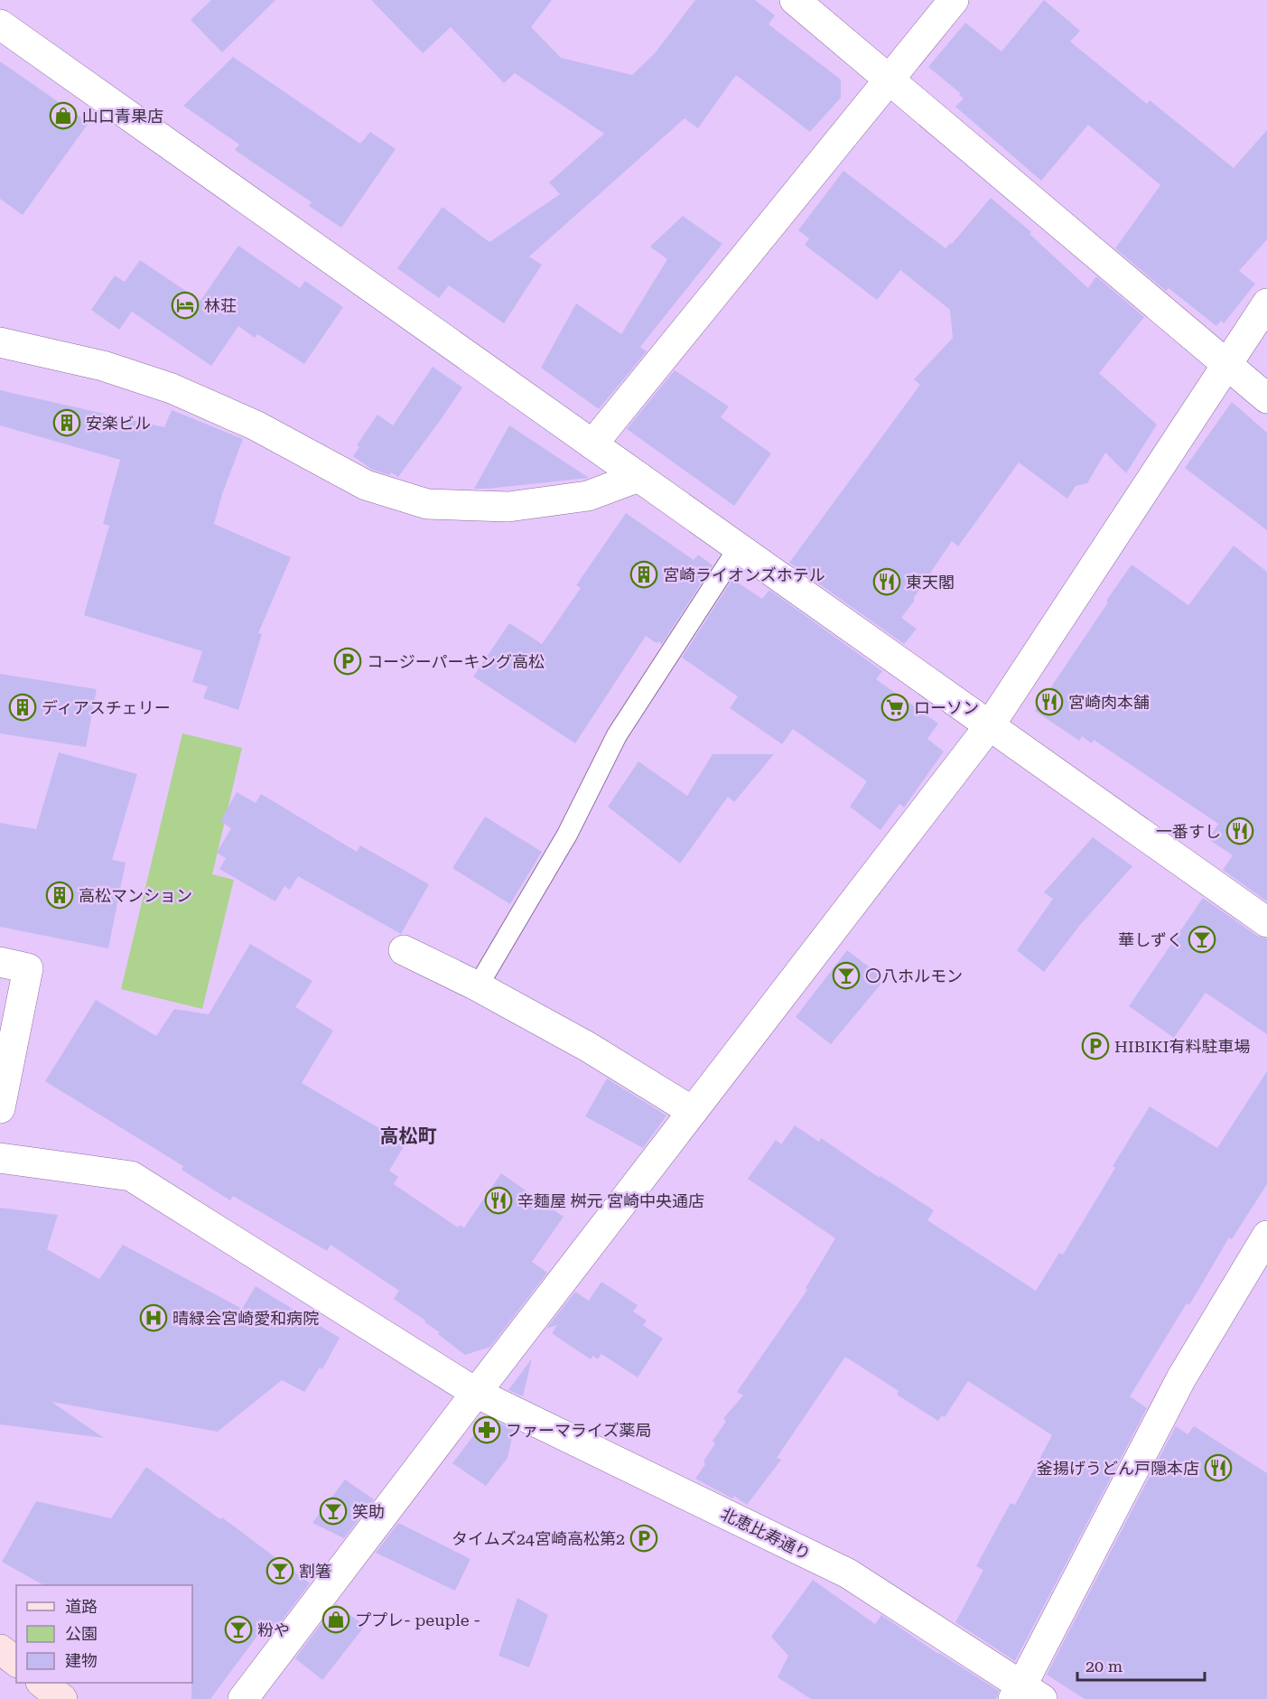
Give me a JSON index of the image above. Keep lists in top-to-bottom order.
{
  "streets": {
    "street": ["北恵比寿通り"]
  },
  "districts": ["高松町"],
  "places": {
    "shop": ["山口青果店", "ププレ- peuple -"],
    "hotel": ["林荘"],
    "building": [
      "安楽ビル",
      "宮崎ライオンズホテル",
      "ディアスチェリー",
      "高松マンション"
    ],
    "restaurant": [
      "東天閣",
      "宮崎肉本舗",
      "一番すし",
      "辛麵屋 桝元 宮崎中央通店",
      "釜揚げうどん戸隠本店"
    ],
    "parking": ["コージーパーキング高松", "HIBIKI有料駐車場", "タイムズ24宮崎高松第2"],
    "supermarket": ["ローソン"],
    "bar": [
      "華しずく",
      "〇八ホルモン",
      "笑助",
      "割箸",
      "粉や"
    ],
    "hospital": ["晴緑会宮崎愛和病院"],
    "pharmacy": ["ファーマライズ薬局"]
  },
  "legend": ["道路", "公園", "建物"],
  "scale_bar": "20 m"
}
